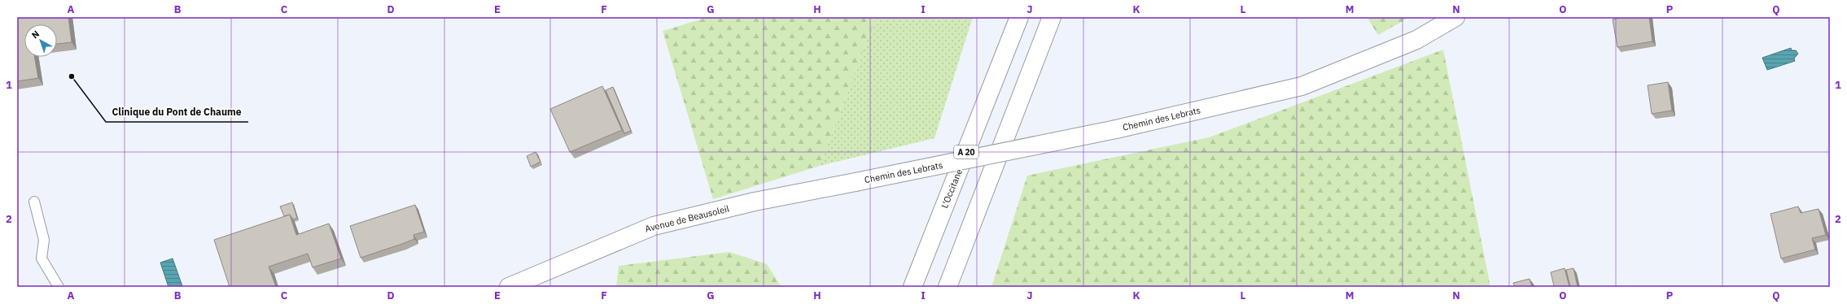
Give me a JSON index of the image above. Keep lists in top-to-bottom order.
{
  "streets": {
    "main road": [
      "Chemin des Lebrats",
      "A 20",
      "L'Occitane",
      "Avenue de Beausoleil"
    ]
  },
  "crossings": [
    ["Chemin des Lebrats", "Avenue de Beausoleil"]
  ],
  "places": ["Clinique du Pont de Chaume"],
  "north": "top left",
  "grid": {
    "columns": [
      "A",
      "B",
      "C",
      "D",
      "E",
      "F",
      "G",
      "H",
      "I",
      "J",
      "K",
      "L",
      "M",
      "N",
      "O",
      "P",
      "Q"
    ],
    "rows": ["1", "2"]
  }
}
